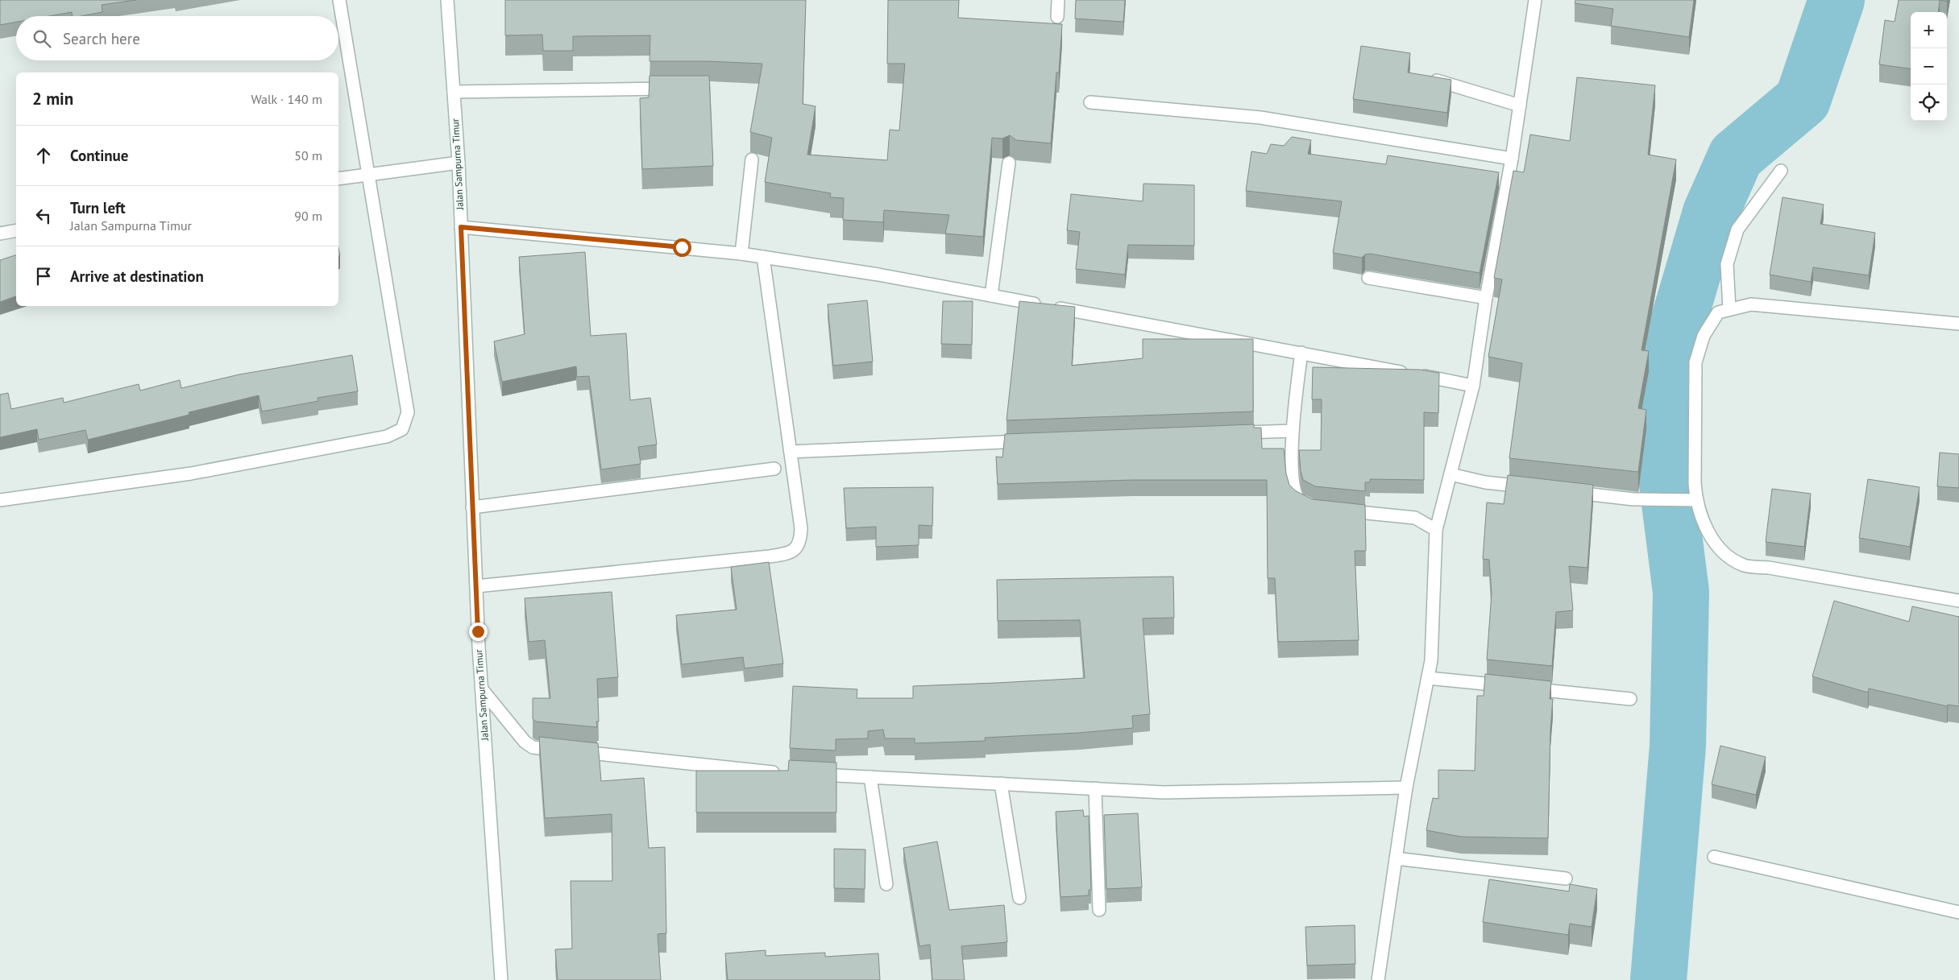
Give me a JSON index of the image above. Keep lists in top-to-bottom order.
{
  "streets": {
    "street": ["Jalan Sampurna Timur"]
  },
  "page": {
    "map_buttons": ["+", "−"],
    "search": "Search here",
    "heading": ["2 min", "Walk · 140 m"],
    "list": [
      ["Continue", "50 m"],
      ["Turn left", "Jalan Sampurna Timur", "90 m"],
      "Arrive at destination"
    ]
  }
}
